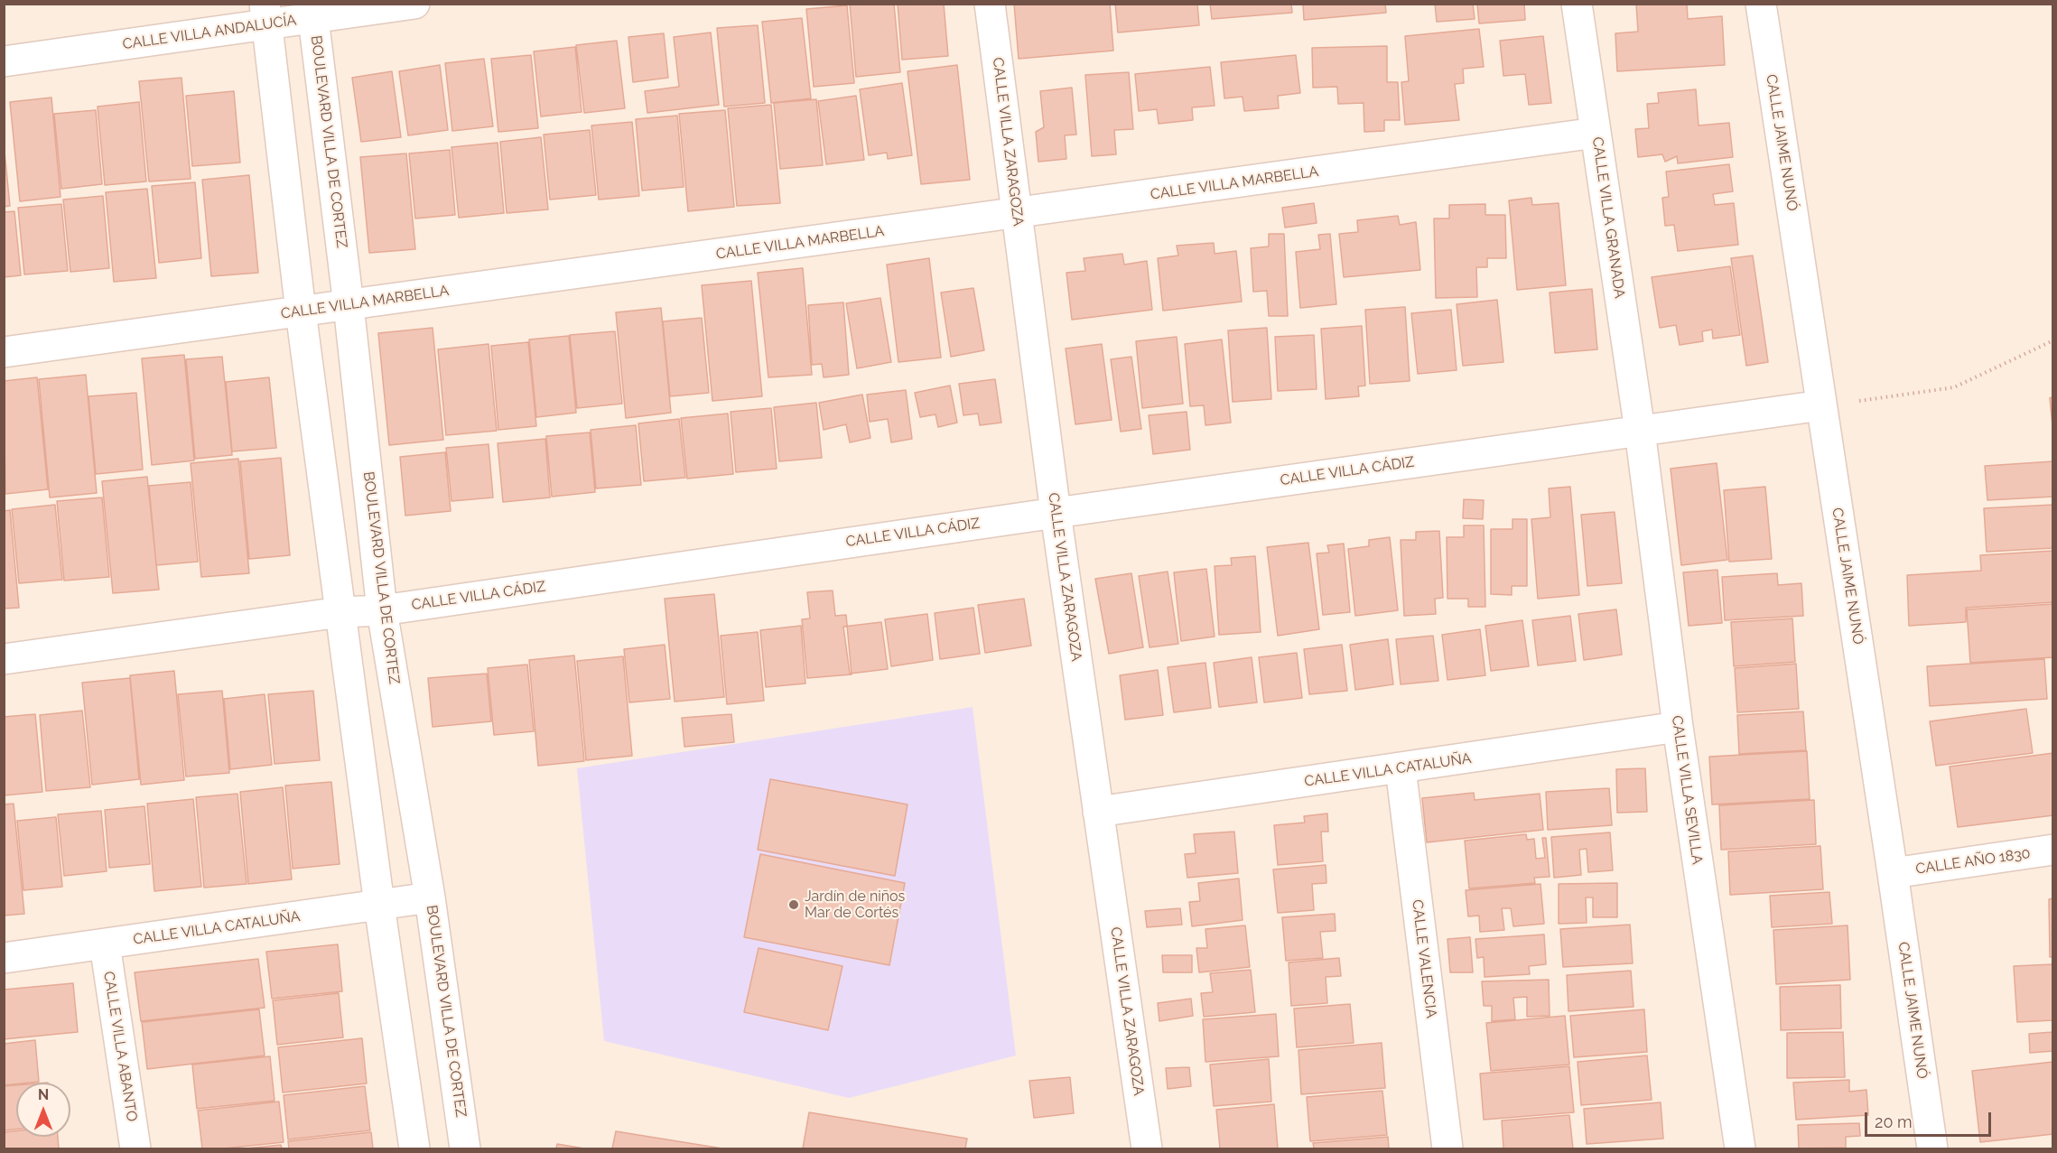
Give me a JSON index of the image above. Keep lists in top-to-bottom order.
{
  "streets": {
    "street": [
      "CALLE VILLA ANDALUCÍA",
      "BOULEVARD VILLA DE CORTEZ",
      "CALLE VILLA ZARAGOZA",
      "CALLE JAIME NUNÓ",
      "CALLE VILLA MARBELLA",
      "CALLE VILLA GRANADA",
      "CALLE VILLA CÁDIZ",
      "CALLE VILLA CATALUÑA",
      "CALLE VILLA SEVILLA",
      "CALLE AÑO 1830",
      "CALLE VALENCIA",
      "CALLE VILLA ABANTO"
    ]
  },
  "crossings": [
    ["CALLE VILLA ANDALUCÍA", "BOULEVARD VILLA DE CORTEZ"],
    ["BOULEVARD VILLA DE CORTEZ", "CALLE VILLA MARBELLA"],
    ["BOULEVARD VILLA DE CORTEZ", "CALLE VILLA CÁDIZ"],
    ["BOULEVARD VILLA DE CORTEZ", "CALLE VILLA CATALUÑA"],
    ["CALLE VILLA ZARAGOZA", "CALLE VILLA MARBELLA"],
    ["CALLE VILLA ZARAGOZA", "CALLE VILLA CÁDIZ"],
    ["CALLE VILLA ZARAGOZA", "CALLE VILLA CATALUÑA"],
    ["CALLE JAIME NUNÓ", "CALLE VILLA CÁDIZ"],
    ["CALLE JAIME NUNÓ", "CALLE AÑO 1830"],
    ["CALLE VILLA MARBELLA", "CALLE VILLA GRANADA"],
    ["CALLE VILLA GRANADA", "CALLE VILLA CÁDIZ"],
    ["CALLE VILLA GRANADA", "CALLE VILLA SEVILLA"],
    ["CALLE VILLA CÁDIZ", "CALLE VILLA SEVILLA"],
    ["CALLE VILLA CATALUÑA", "CALLE VILLA SEVILLA"],
    ["CALLE VILLA CATALUÑA", "CALLE VALENCIA"],
    ["CALLE VILLA CATALUÑA", "CALLE VILLA ABANTO"]
  ],
  "places": ["Jardín de niños Mar de Cortés"],
  "scale_bar": "20 m",
  "north": "top"
}
